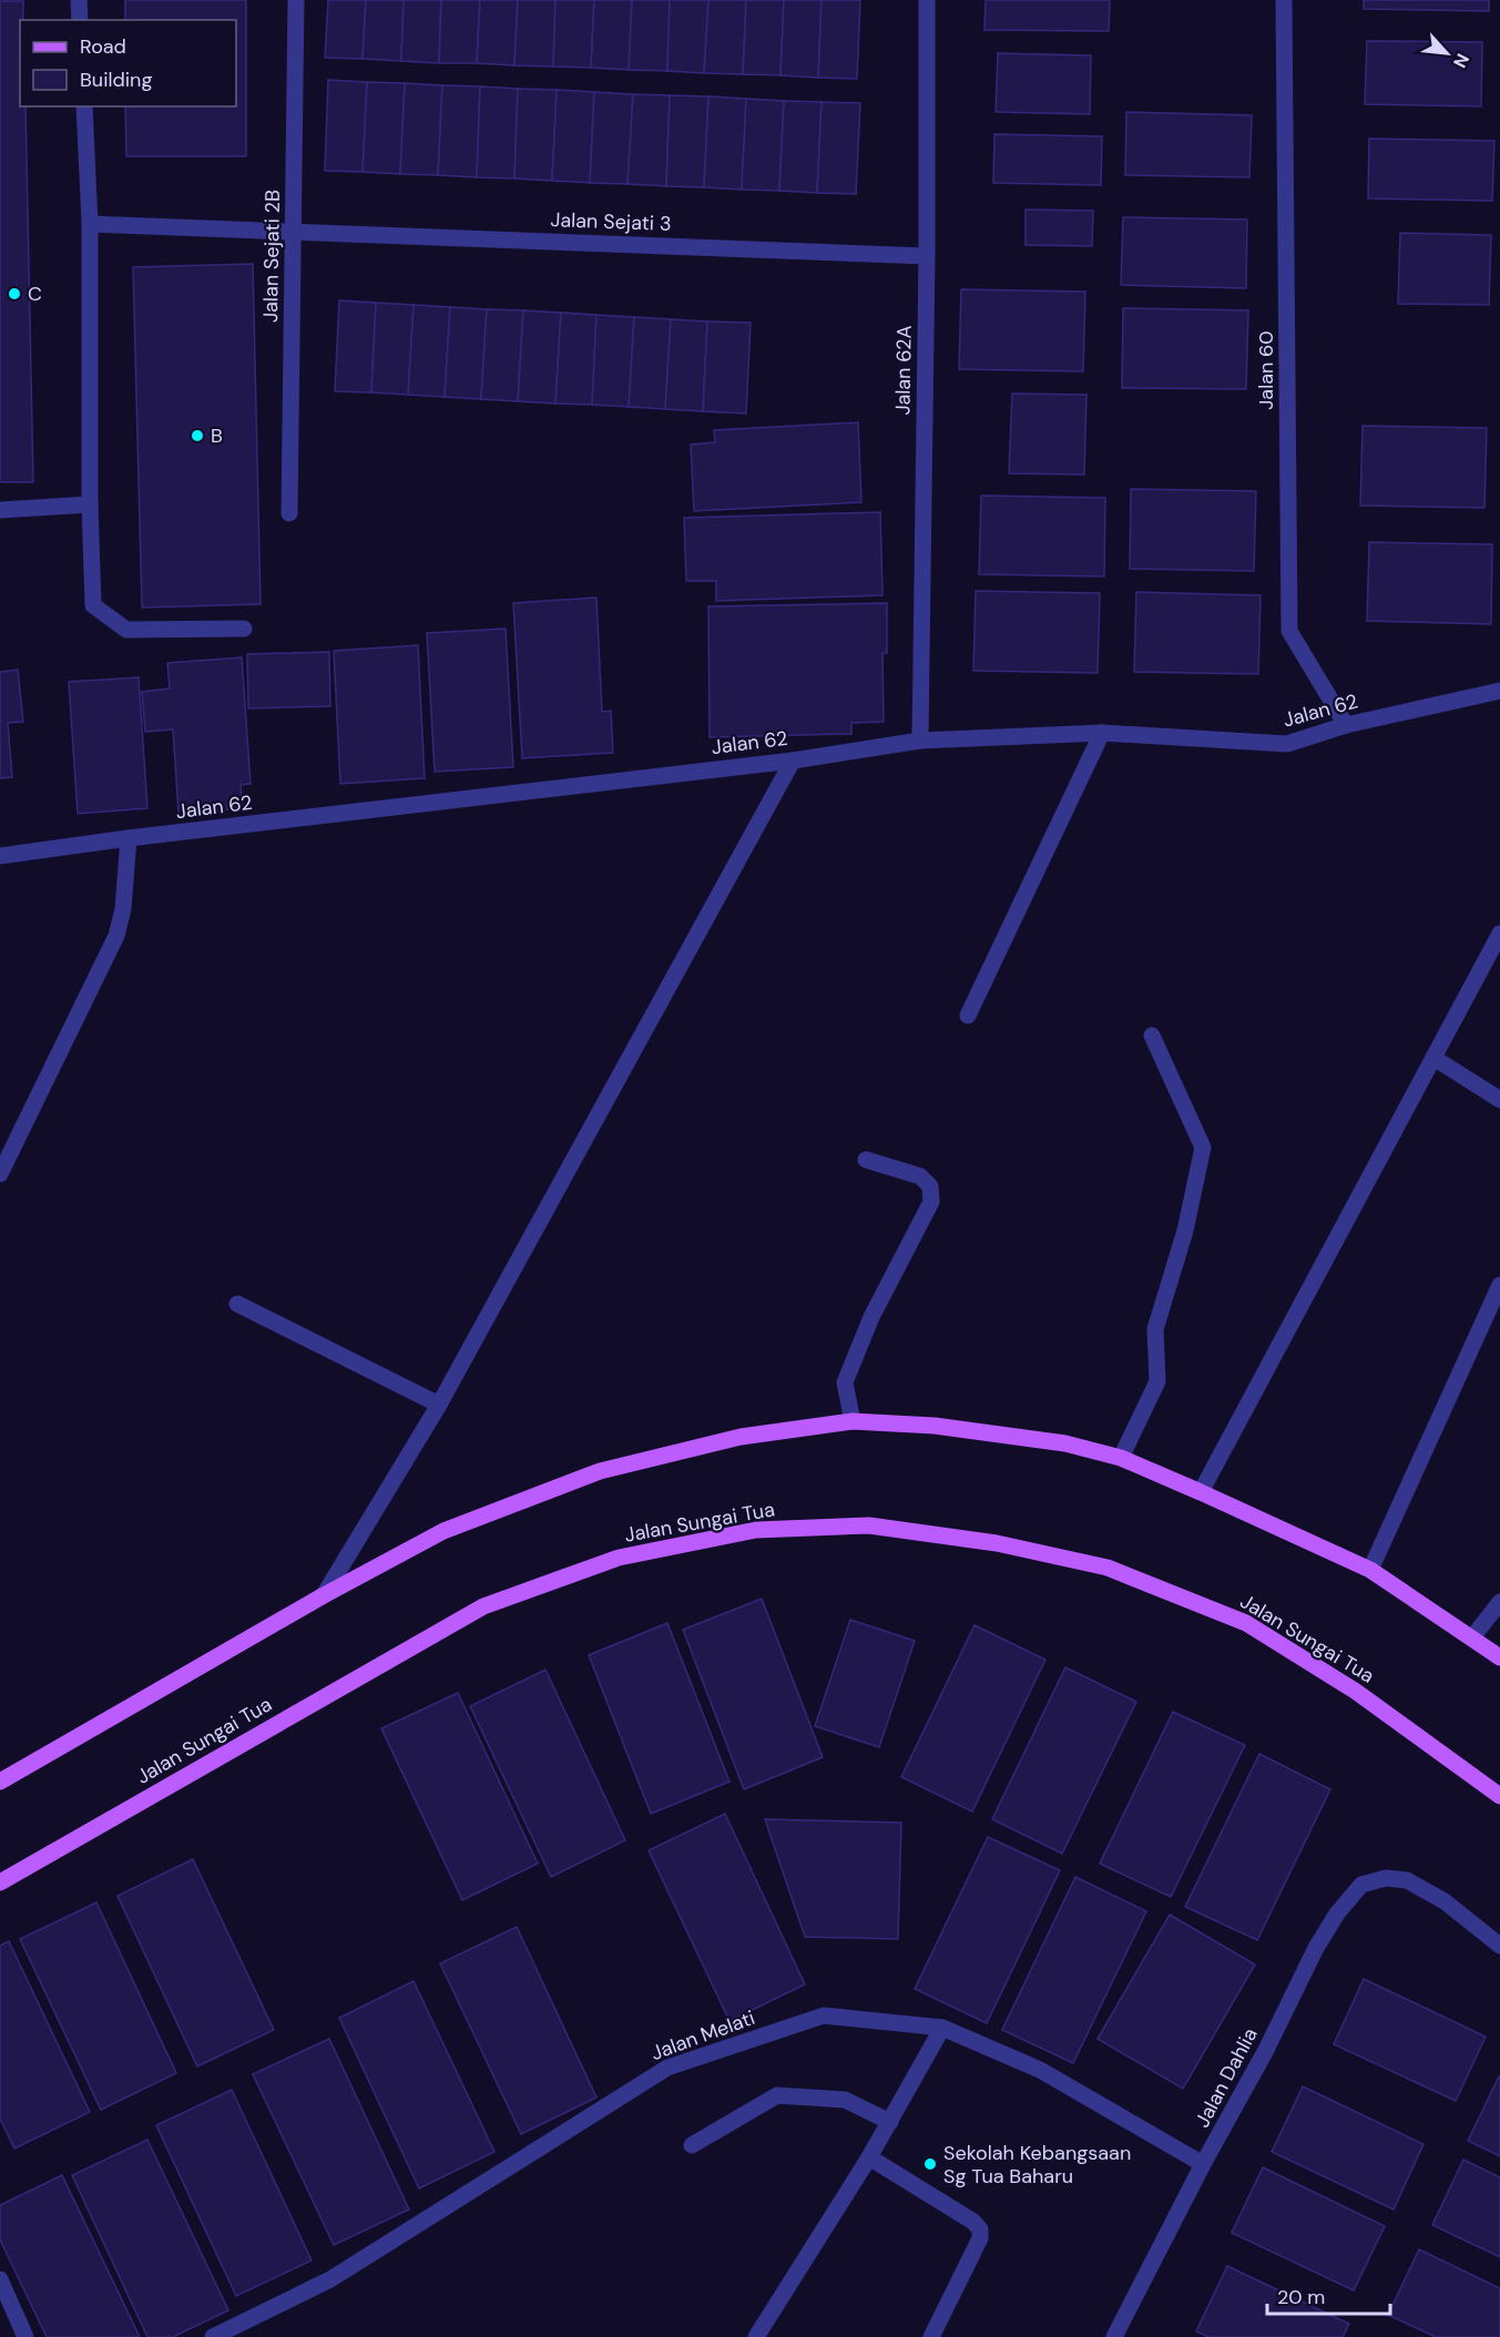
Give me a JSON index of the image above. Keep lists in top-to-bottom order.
{
  "streets": {
    "main road": ["Jalan Sungai Tua"],
    "street": [
      "Jalan Sejati 3",
      "Jalan Sejati 2B",
      "Jalan 62A",
      "Jalan 60",
      "Jalan 62",
      "Jalan Melati",
      "Jalan Dahlia"
    ]
  },
  "crossings": [
    ["Jalan Sejati 3", "Jalan Sejati 2B"],
    ["Jalan Sejati 3", "Jalan 62A"],
    ["Jalan 62A", "Jalan 62"],
    ["Jalan 60", "Jalan 62"],
    ["Jalan Melati", "Jalan Dahlia"]
  ],
  "places": ["C", "B", "Sekolah Kebangsaan Sg Tua Baharu"],
  "legend": ["Road", "Building"],
  "scale_bar": "20 m",
  "north": "bottom right"
}
